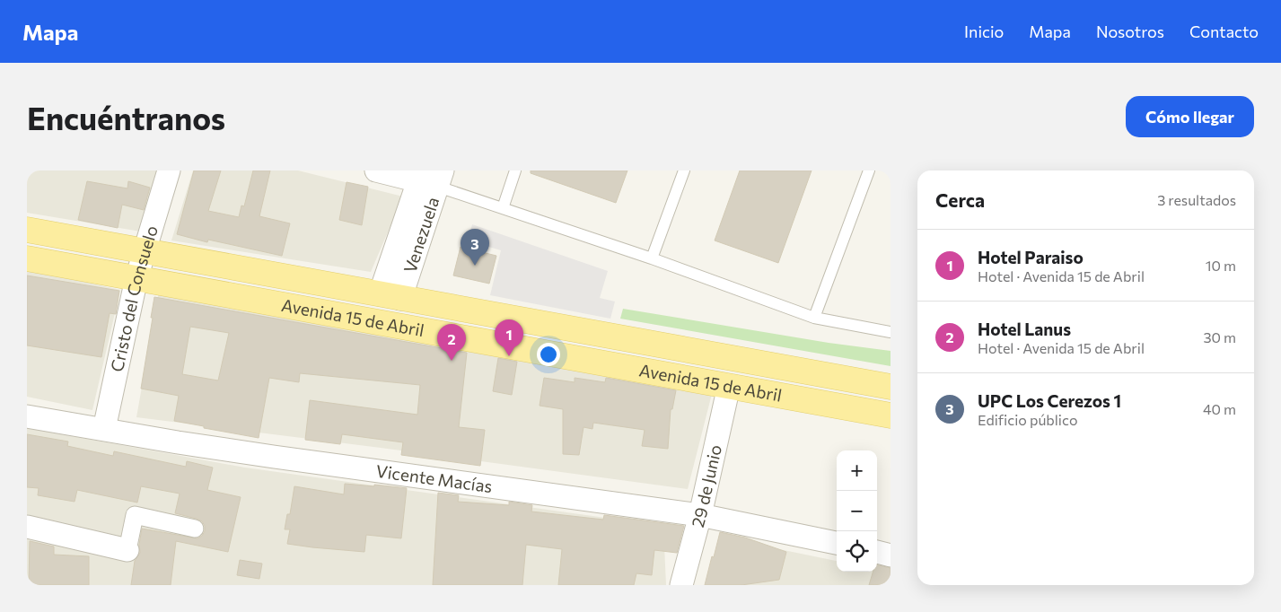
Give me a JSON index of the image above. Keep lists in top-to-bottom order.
{
  "streets": {
    "main road": ["Avenida 15 de Abril"],
    "street": [
      "Venezuela",
      "Cristo del Consuelo",
      "Vicente Macías",
      "29 de Junio"
    ]
  },
  "crossings": [
    ["Venezuela", "Avenida 15 de Abril"],
    ["Cristo del Consuelo", "Avenida 15 de Abril"],
    ["Cristo del Consuelo", "Vicente Macías"],
    ["Avenida 15 de Abril", "29 de Junio"],
    ["Vicente Macías", "29 de Junio"]
  ],
  "page": {
    "header": "Mapa",
    "nav": [
      "Inicio",
      "Mapa",
      "Nosotros",
      "Contacto"
    ],
    "buttons": "Cómo llegar",
    "title": "Encuéntranos",
    "heading": ["Cerca", "3 resultados"],
    "pins": ["3", "1", "2"],
    "list": [
      {
        "mark": "1",
        "name": "Hotel Paraiso",
        "note": "Hotel · Avenida 15 de Abril",
        "value": "10 m"
      },
      {
        "mark": "2",
        "name": "Hotel Lanus",
        "note": "Hotel · Avenida 15 de Abril",
        "value": "30 m"
      },
      {
        "mark": "3",
        "name": "UPC Los Cerezos 1",
        "note": "Edificio público",
        "value": "40 m"
      }
    ],
    "map_buttons": ["+", "−"]
  }
}
